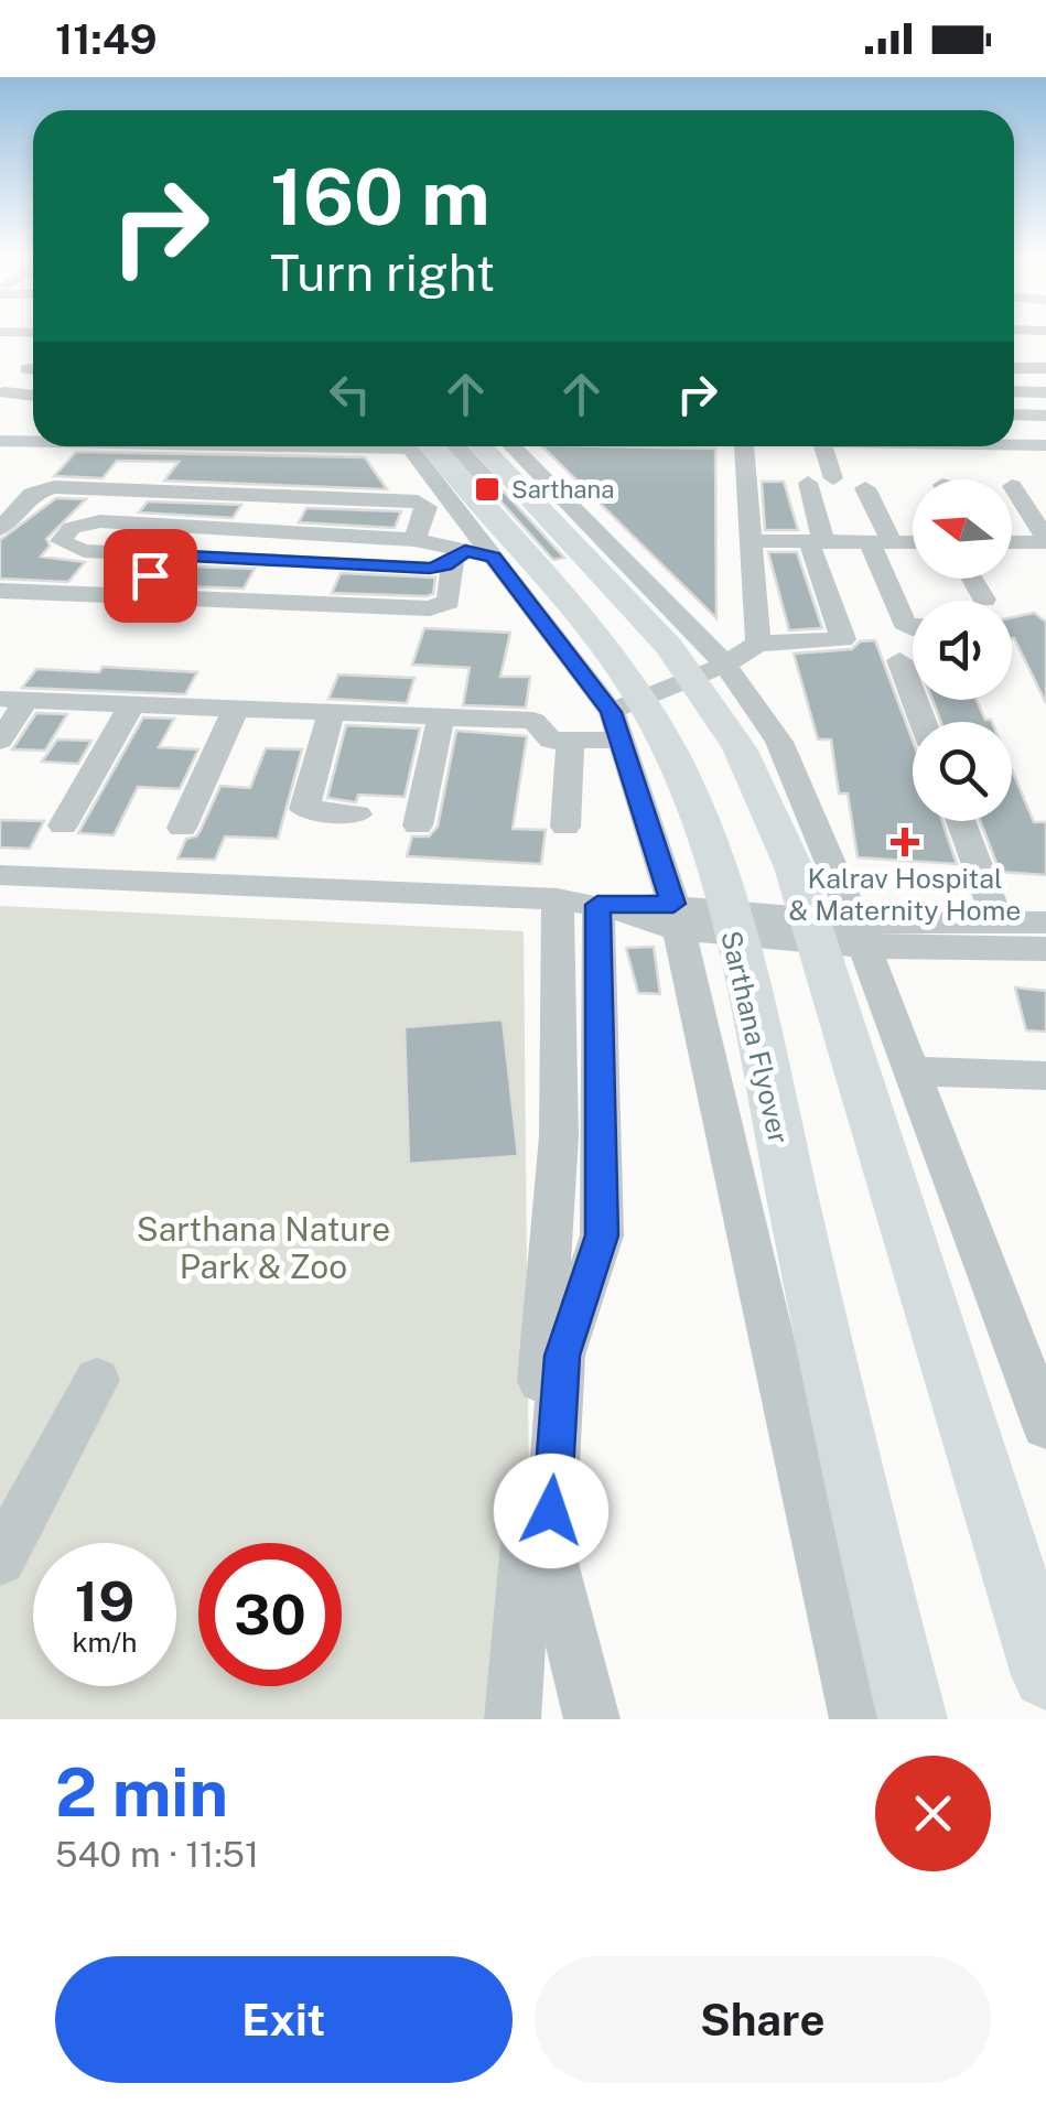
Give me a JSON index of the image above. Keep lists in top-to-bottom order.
{
  "streets": {
    "main road": ["Sarthana Flyover"]
  },
  "parks": ["Sarthana Nature Park & Zoo"],
  "places": {
    "transit": ["Sarthana"],
    "health": ["Kalrav Hospital & Maternity Home"]
  },
  "north": "left",
  "page": {
    "status": "11:49",
    "turn": ["160 m", "Turn right"],
    "speed": "19 km/h",
    "limit": "30",
    "heading": ["2 min", "540 m · 11:51"],
    "buttons": ["Exit", "Share"]
  }
}
